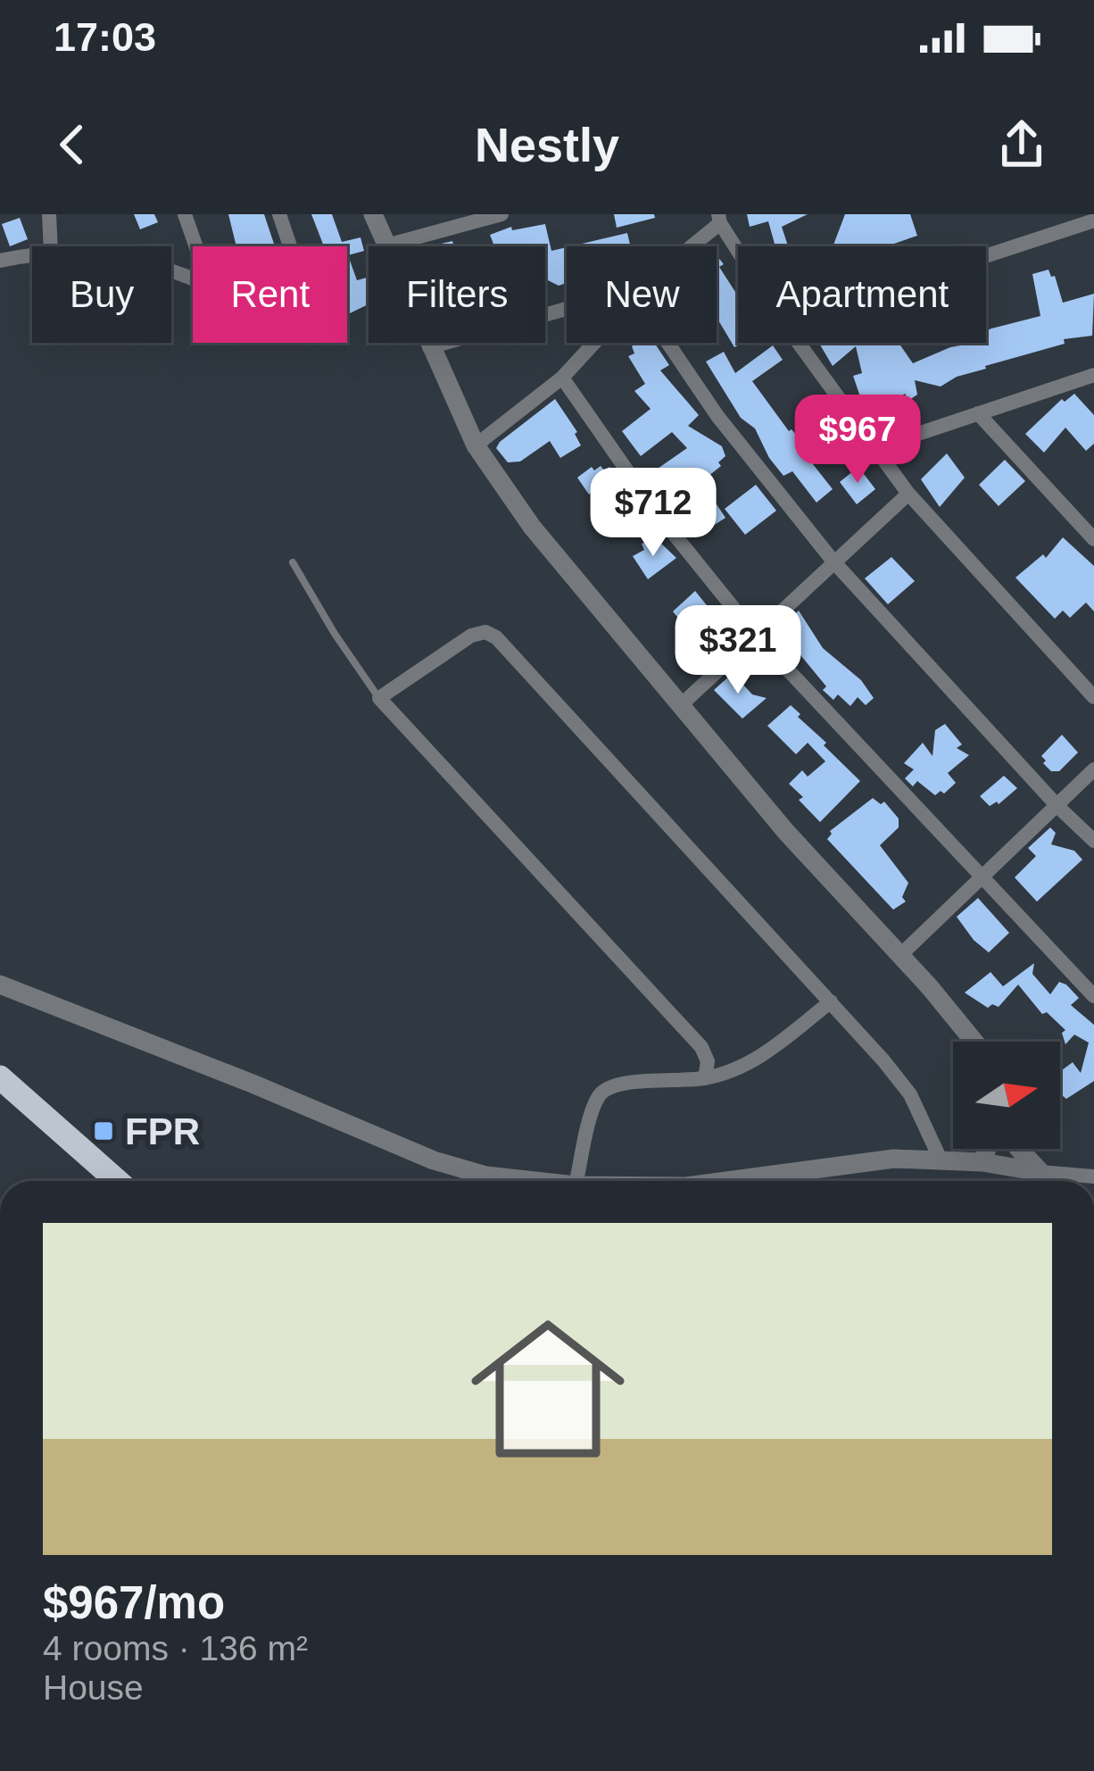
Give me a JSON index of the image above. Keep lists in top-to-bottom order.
{
  "places": {
    "transit": ["FPR"]
  },
  "north": "right",
  "page": {
    "status": "17:03",
    "header": "Nestly",
    "chip": [
      "Buy",
      "Rent",
      "Filters",
      "New",
      "Apartment"
    ],
    "price": ["$967", "$712", "$321"],
    "list": [
      {
        "name": "$967/mo",
        "note": "4 rooms · 136 m² · House"
      }
    ]
  }
}
